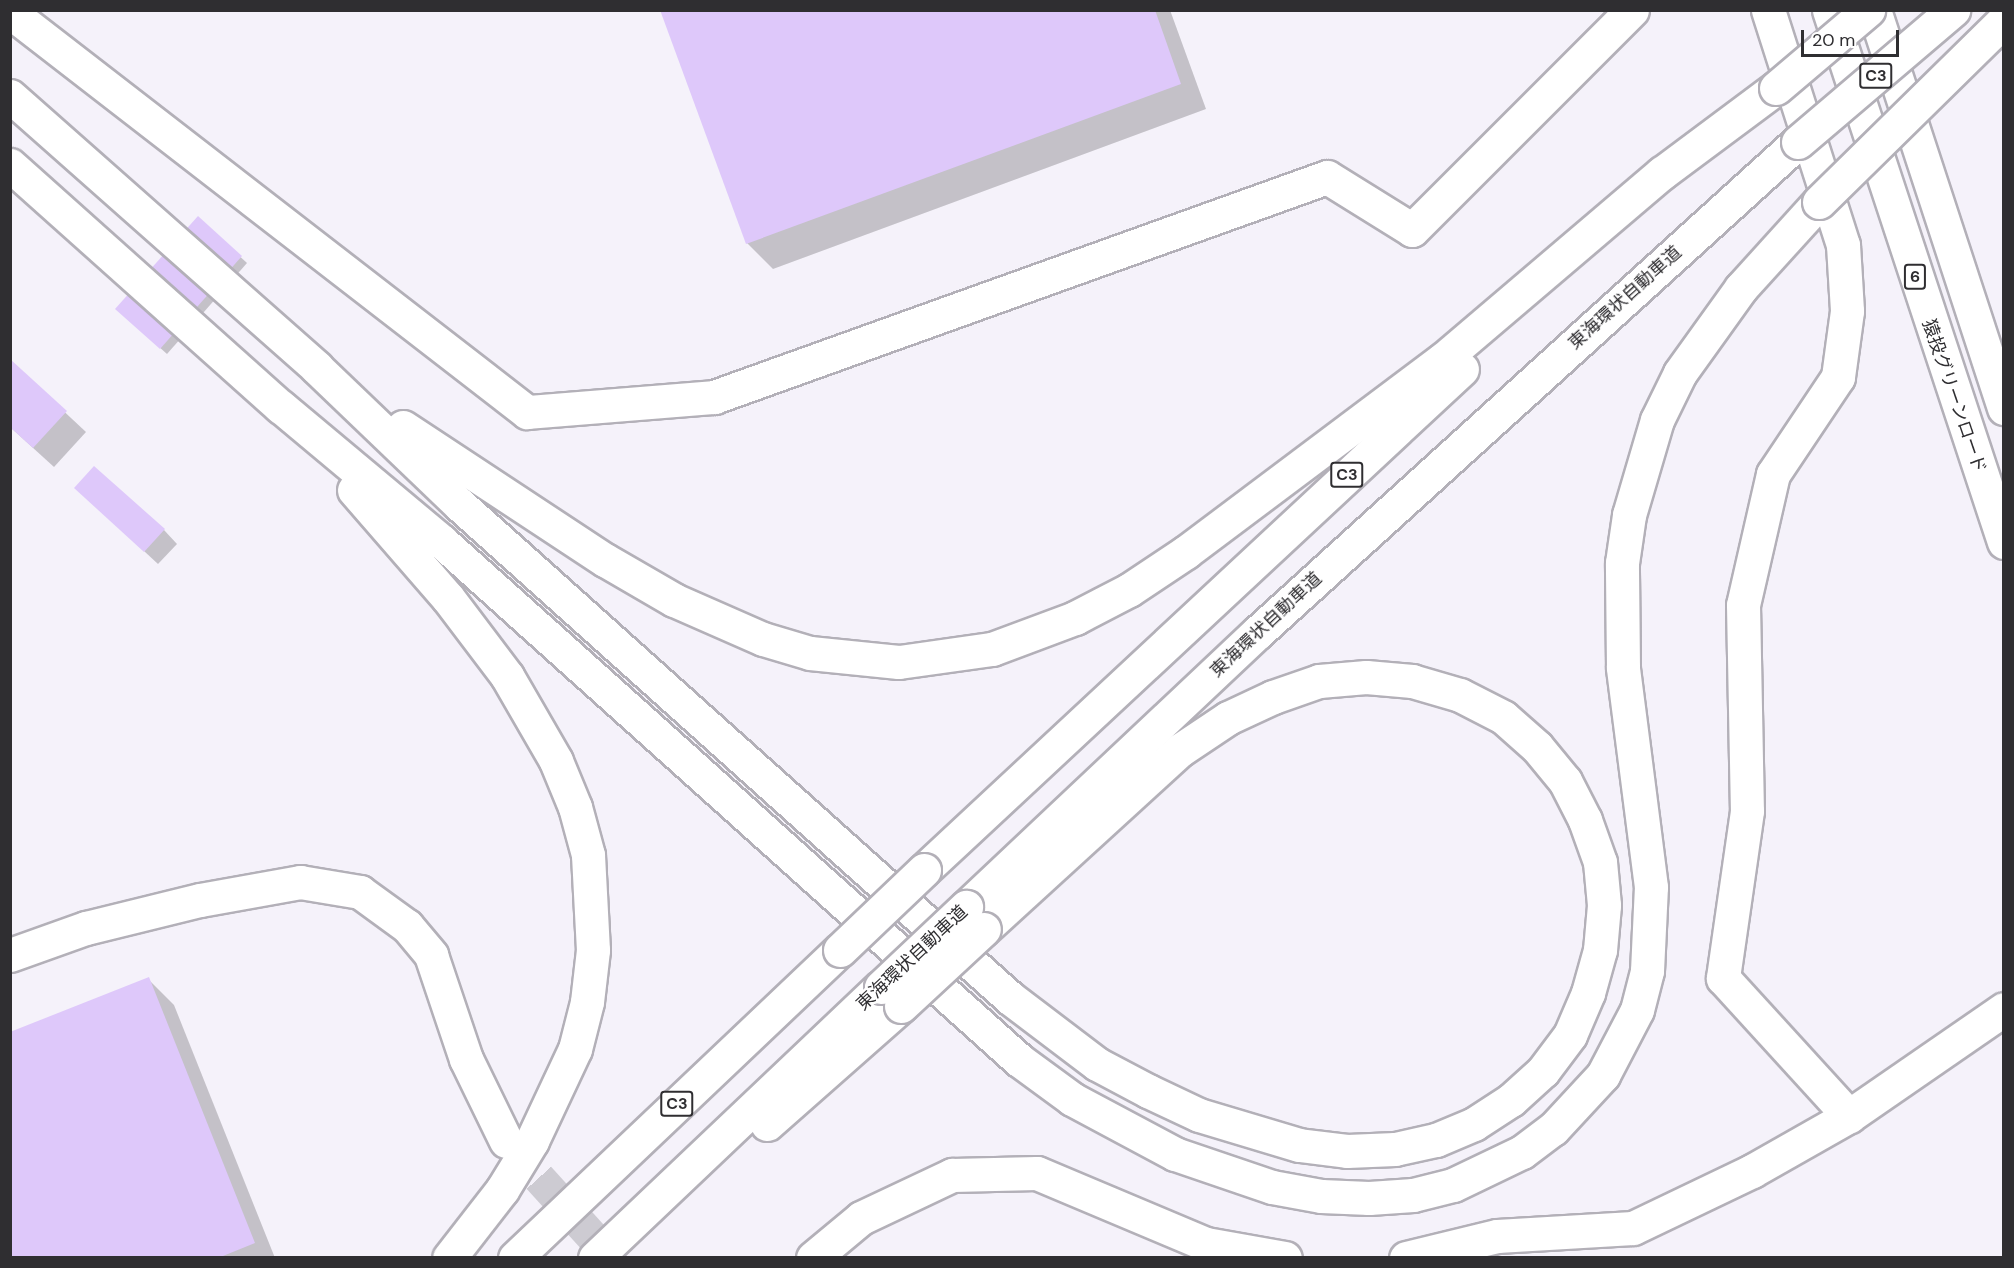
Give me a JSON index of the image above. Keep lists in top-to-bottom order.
{
  "streets": {
    "main road": [
      "C3",
      "6",
      "東海環状自動車道",
      "猿投グリーンロード"
    ]
  },
  "scale_bar": "20 m"
}
